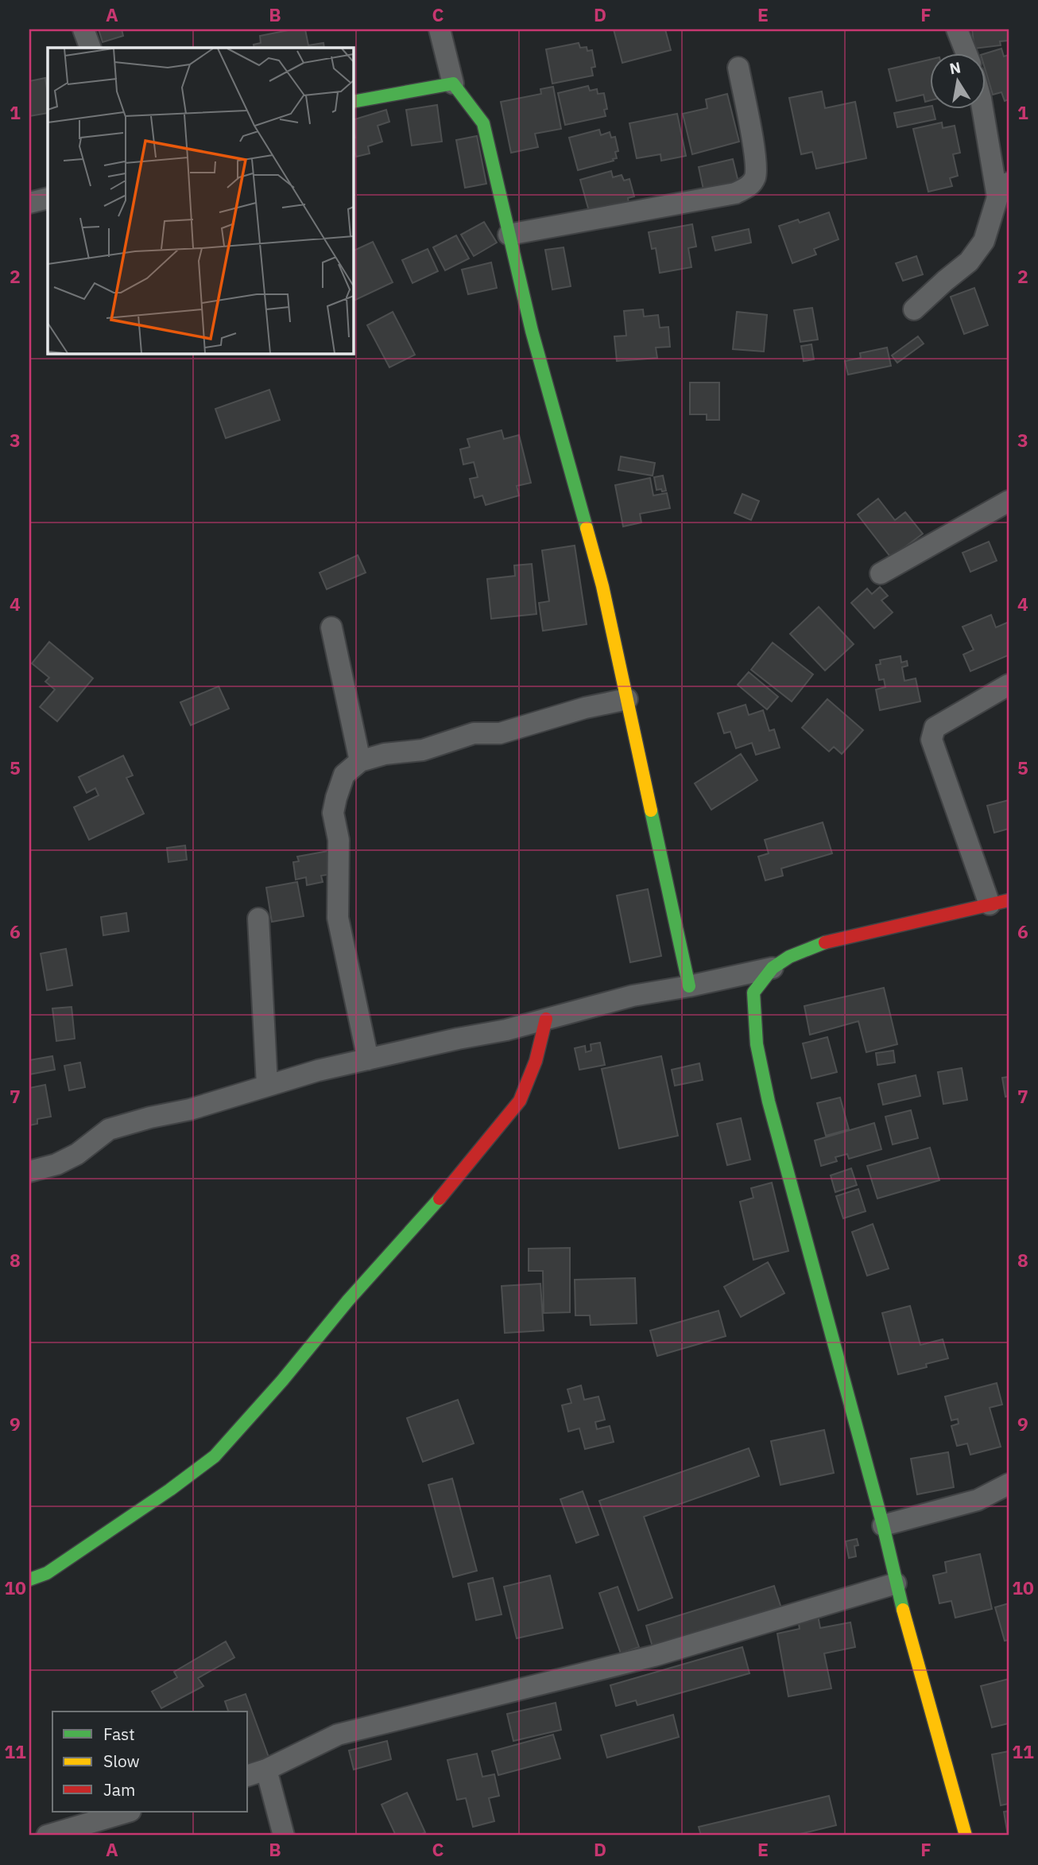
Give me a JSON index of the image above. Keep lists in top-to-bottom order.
{
  "legend": ["Fast", "Slow", "Jam"],
  "north": "top",
  "grid": {
    "columns": [
      "A",
      "B",
      "C",
      "D",
      "E",
      "F"
    ],
    "rows": [
      "1",
      "2",
      "3",
      "4",
      "5",
      "6",
      "7",
      "8",
      "9",
      "10",
      "11"
    ]
  }
}
